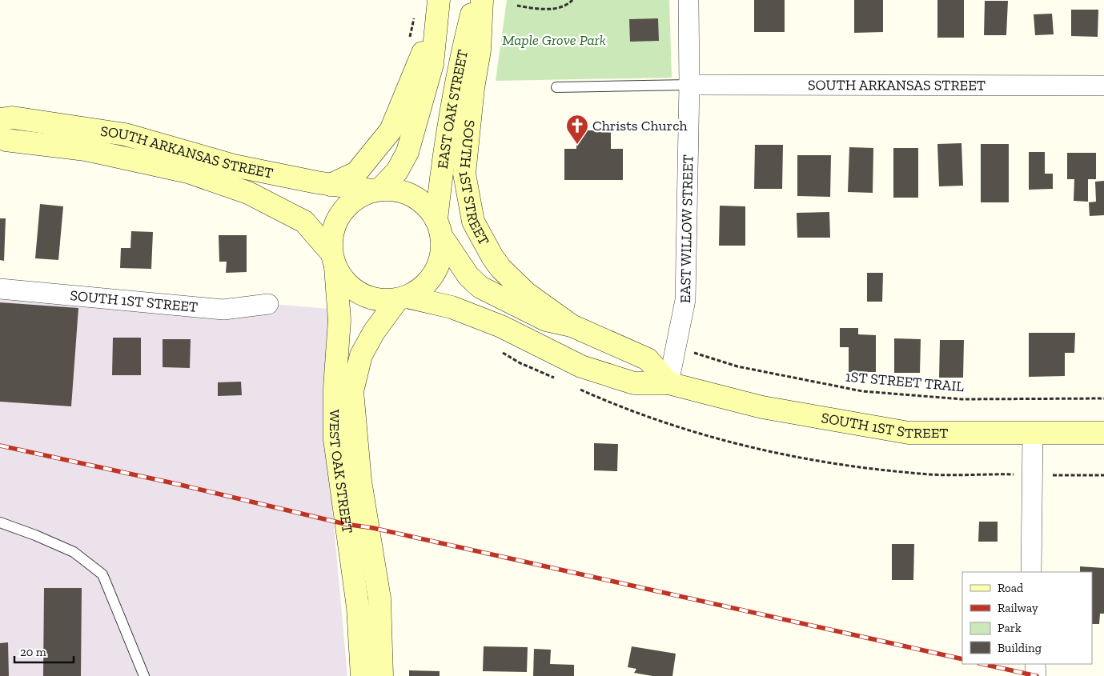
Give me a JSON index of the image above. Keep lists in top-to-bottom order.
{
  "streets": {
    "street": [
      "SOUTH ARKANSAS STREET",
      "EAST OAK STREET",
      "SOUTH 1ST STREET",
      "EAST WILLOW STREET",
      "WEST OAK STREET"
    ],
    "path": ["1ST STREET TRAIL"]
  },
  "crossings": [
    ["SOUTH ARKANSAS STREET", "EAST OAK STREET"],
    ["SOUTH ARKANSAS STREET", "SOUTH 1ST STREET"],
    ["SOUTH ARKANSAS STREET", "EAST WILLOW STREET"],
    ["SOUTH ARKANSAS STREET", "WEST OAK STREET"],
    ["EAST OAK STREET", "SOUTH 1ST STREET"],
    ["EAST OAK STREET", "WEST OAK STREET"],
    ["SOUTH 1ST STREET", "EAST WILLOW STREET"],
    ["SOUTH 1ST STREET", "WEST OAK STREET"]
  ],
  "parks": ["Maple Grove Park"],
  "places": {
    "church": ["Christs Church"]
  },
  "legend": [
    "Road",
    "Railway",
    "Park",
    "Building"
  ],
  "scale_bar": "20 m"
}
